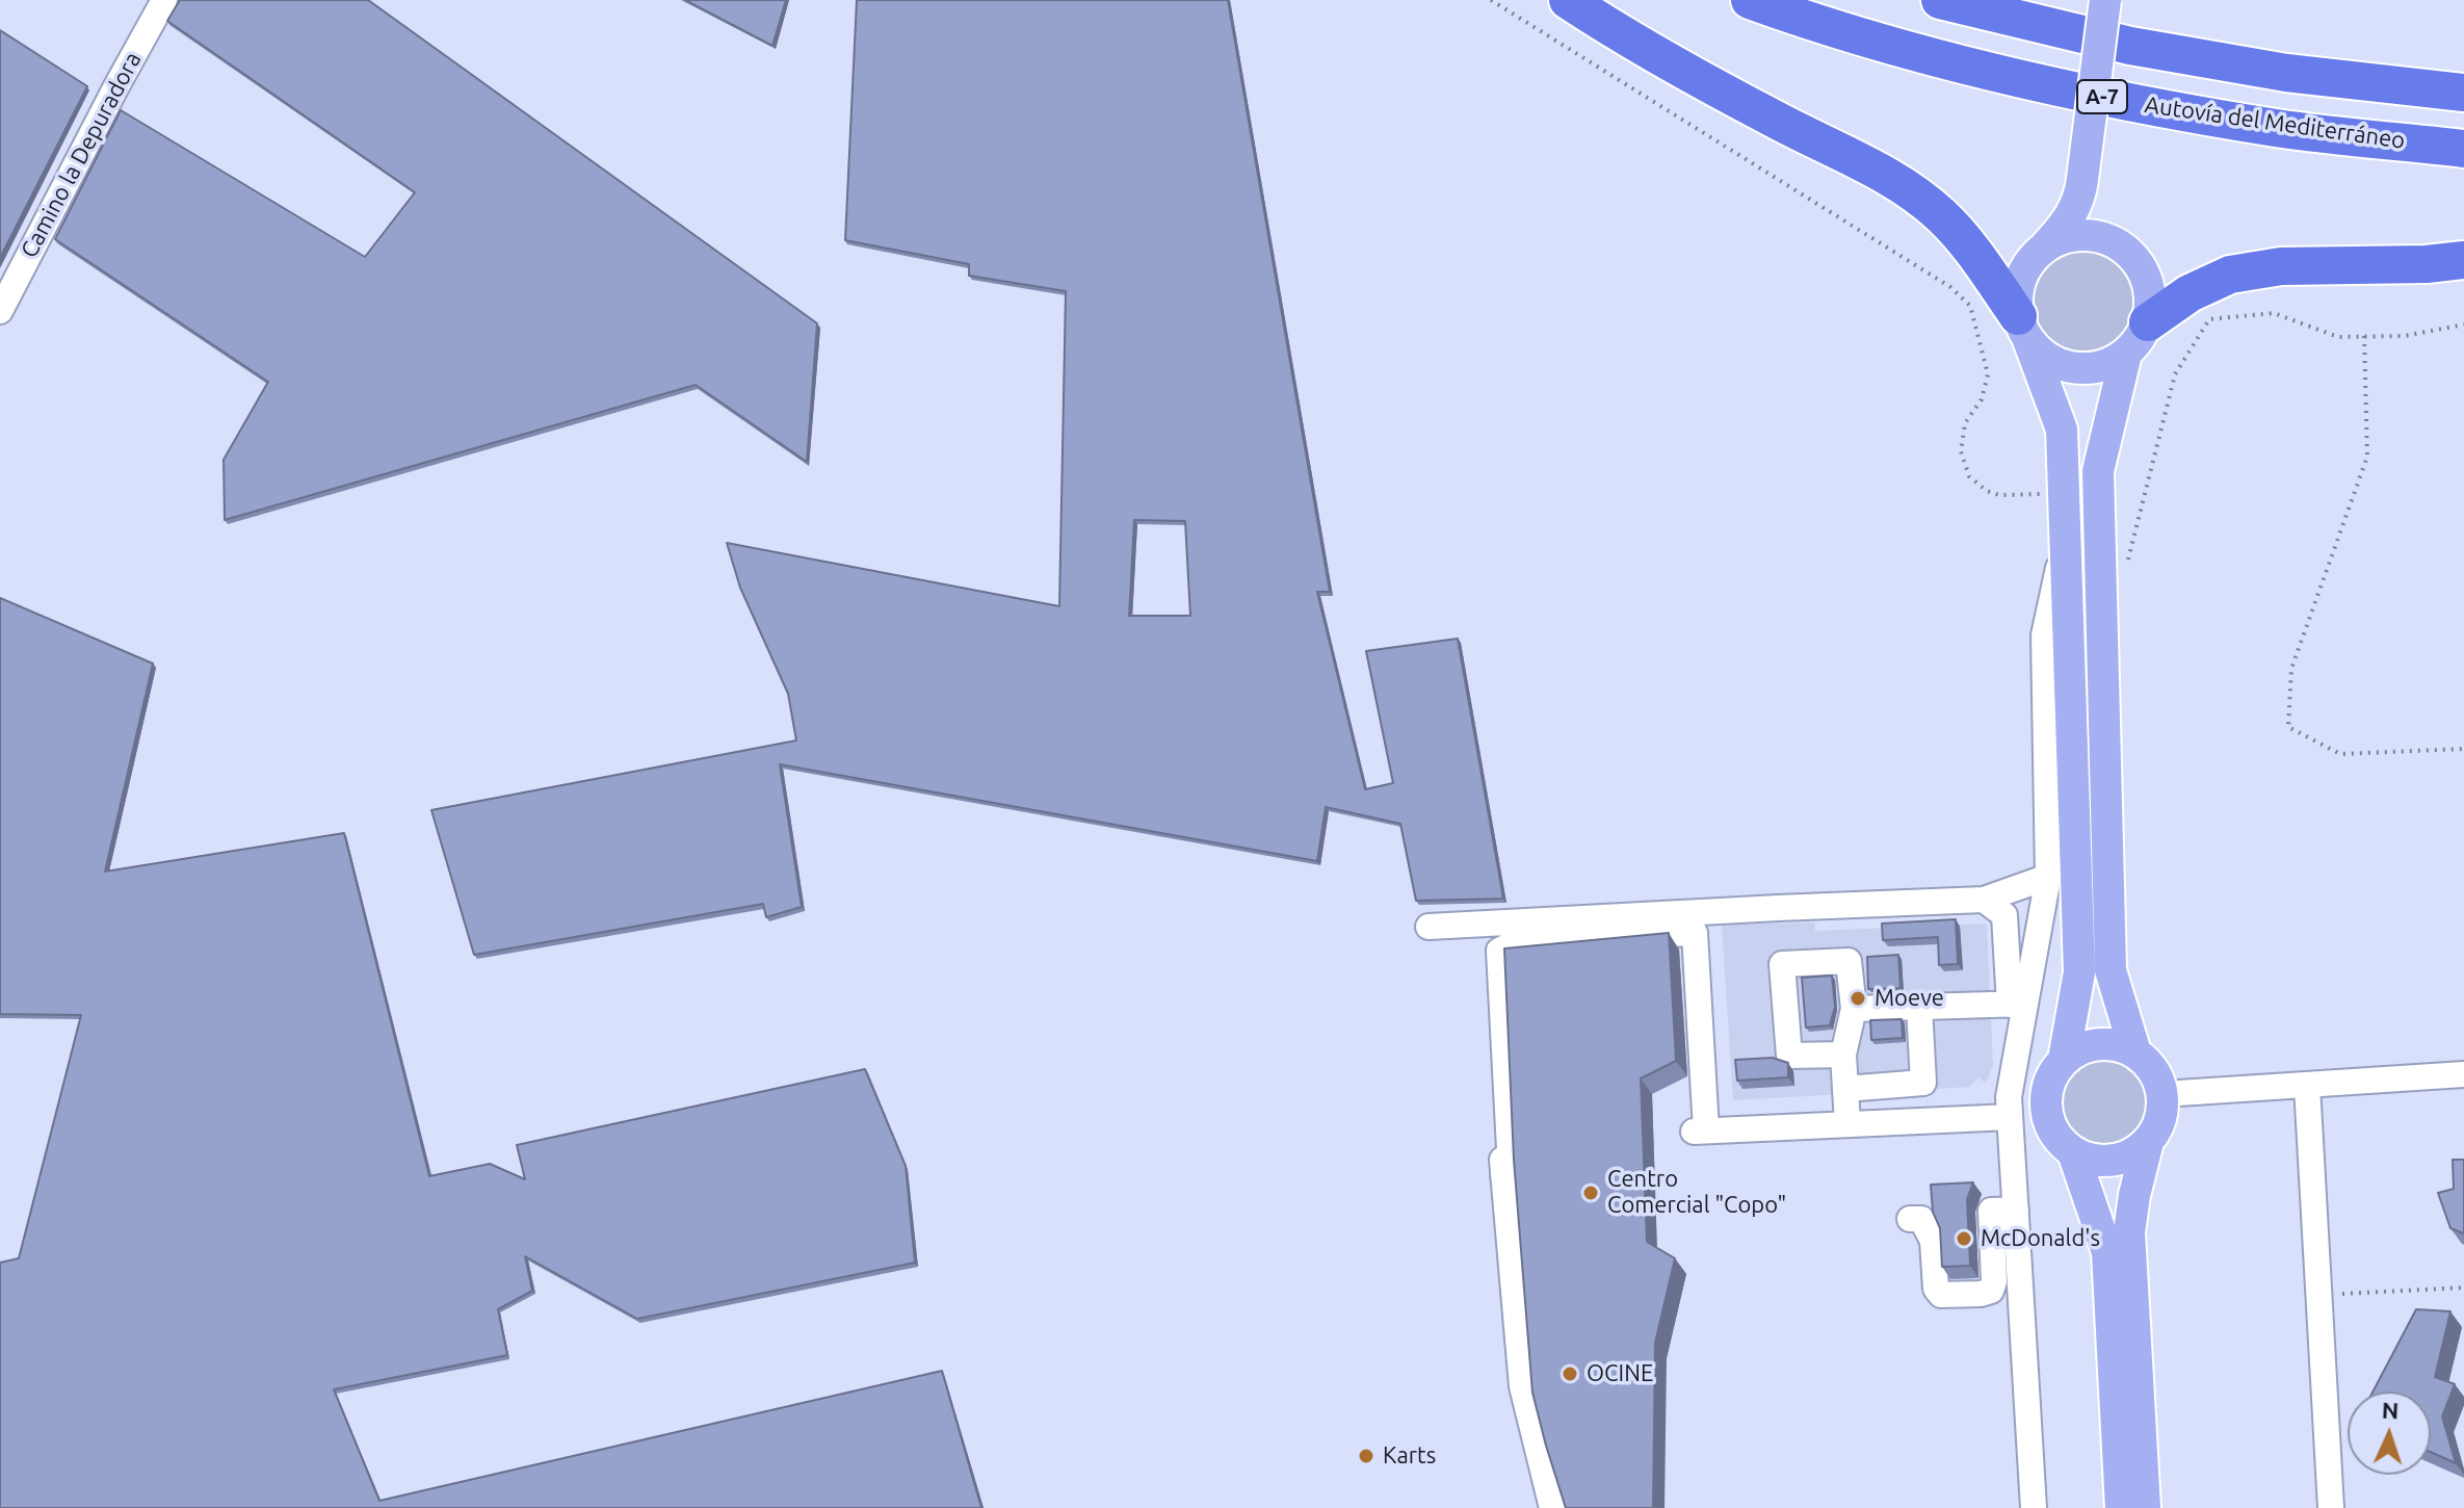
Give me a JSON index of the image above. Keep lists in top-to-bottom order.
{
  "streets": {
    "highway": ["A-7", "Autovía del Mediterráneo"],
    "street": ["Camino la Depuradora"]
  },
  "places": [
    "Moeve",
    "Centro Comercial \"Copo\"",
    "McDonald's",
    "OCINE",
    "Karts"
  ],
  "north": "top"
}
